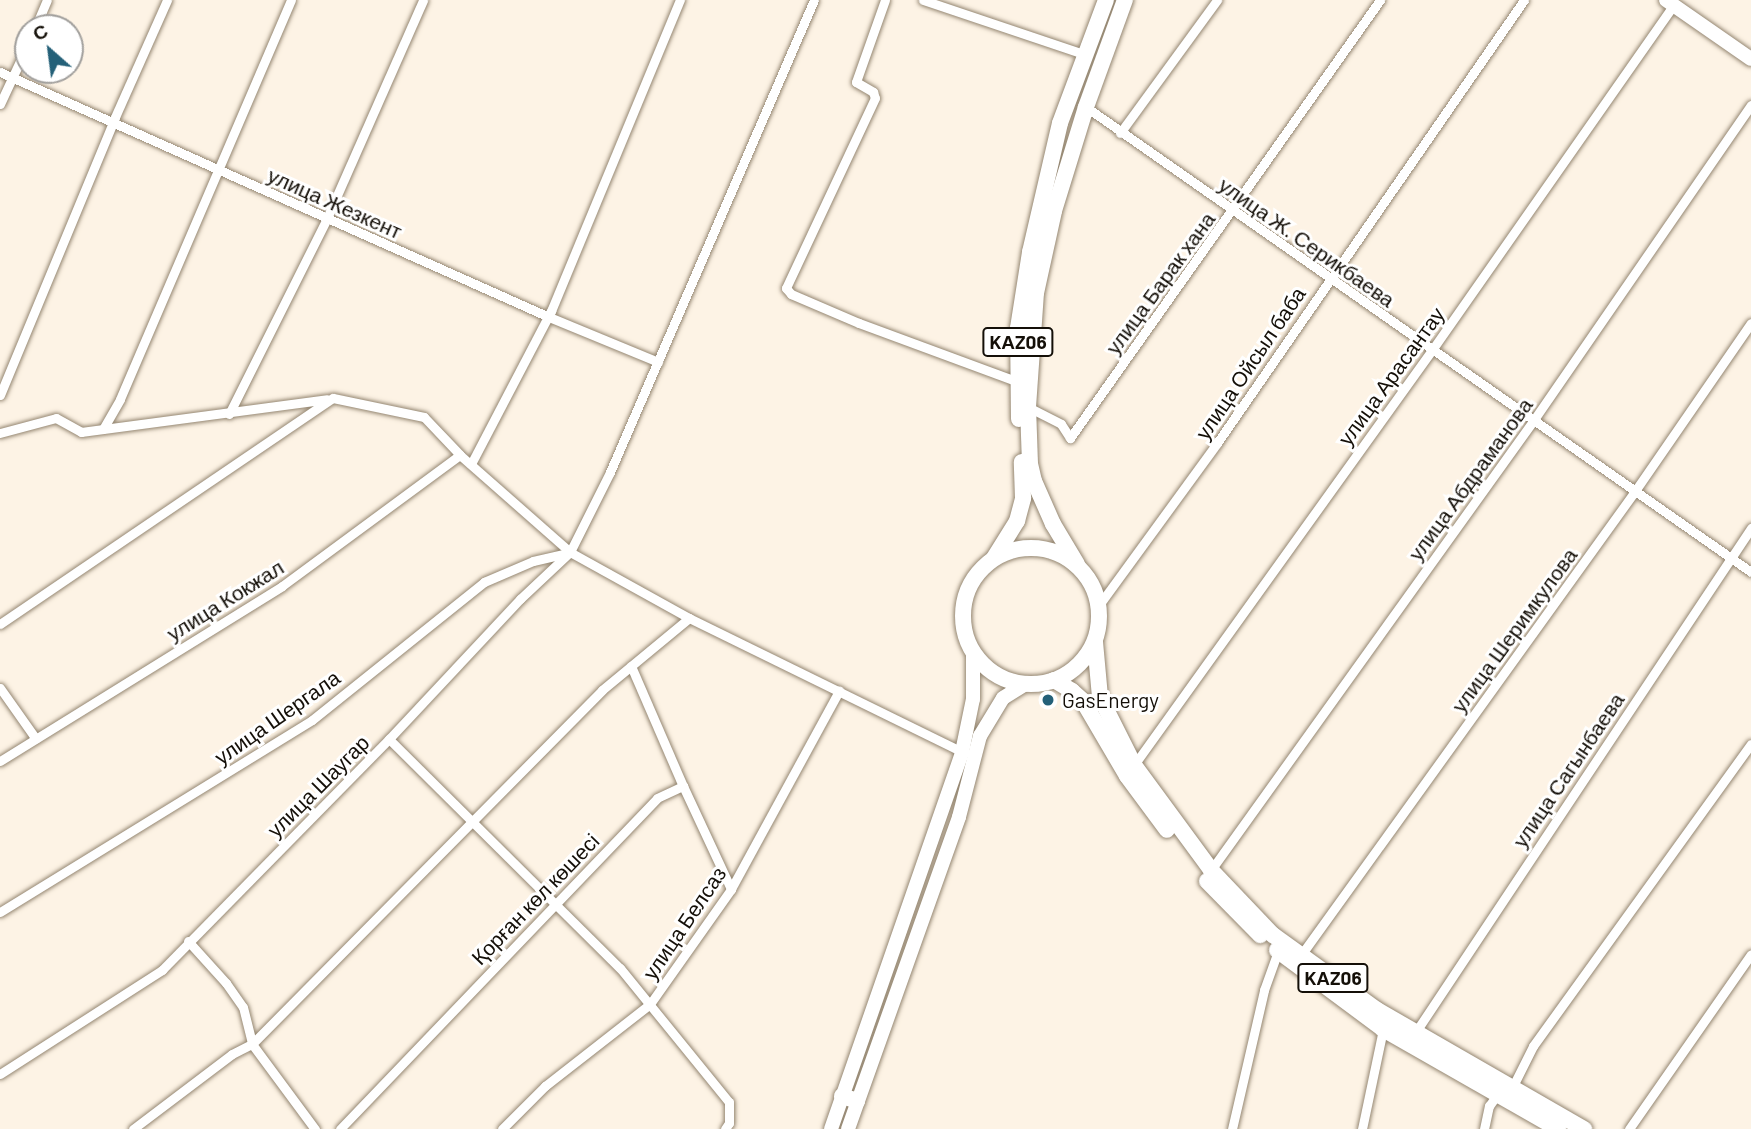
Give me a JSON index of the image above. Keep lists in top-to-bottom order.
{
  "streets": {
    "highway": ["KАZ06"],
    "street": [
      "улица Жезкент",
      "улица Ж. Серикбаева",
      "улица Барак хана",
      "улица Ойсыл баба",
      "улица Арасантау",
      "улица Абдраманова",
      "улица Кокжал",
      "улица Шеримкулова",
      "улица Шергала",
      "улица Сагынбаева",
      "улица Шаугар",
      "Қорған көл көшесі",
      "улица Белсаз"
    ]
  },
  "crossings": [
    ["улица Жезкент", "улица Шаугар"],
    ["улица Ж. Серикбаева", "улица Барак хана"],
    ["улица Ж. Серикбаева", "KАZ06"],
    ["улица Ж. Серикбаева", "улица Ойсыл баба"],
    ["улица Ж. Серикбаева", "улица Арасантау"],
    ["улица Ж. Серикбаева", "улица Абдраманова"],
    ["улица Ж. Серикбаева", "улица Шеримкулова"],
    ["улица Ж. Серикбаева", "улица Сагынбаева"],
    ["улица Барак хана", "KАZ06"],
    ["KАZ06", "улица Ойсыл баба"],
    ["KАZ06", "улица Арасантау"],
    ["KАZ06", "улица Абдраманова"],
    ["KАZ06", "улица Шеримкулова"],
    ["KАZ06", "улица Сагынбаева"],
    ["улица Шергала", "улица Шаугар"]
  ],
  "places": ["GasEnergy"],
  "north": "top left"
}
